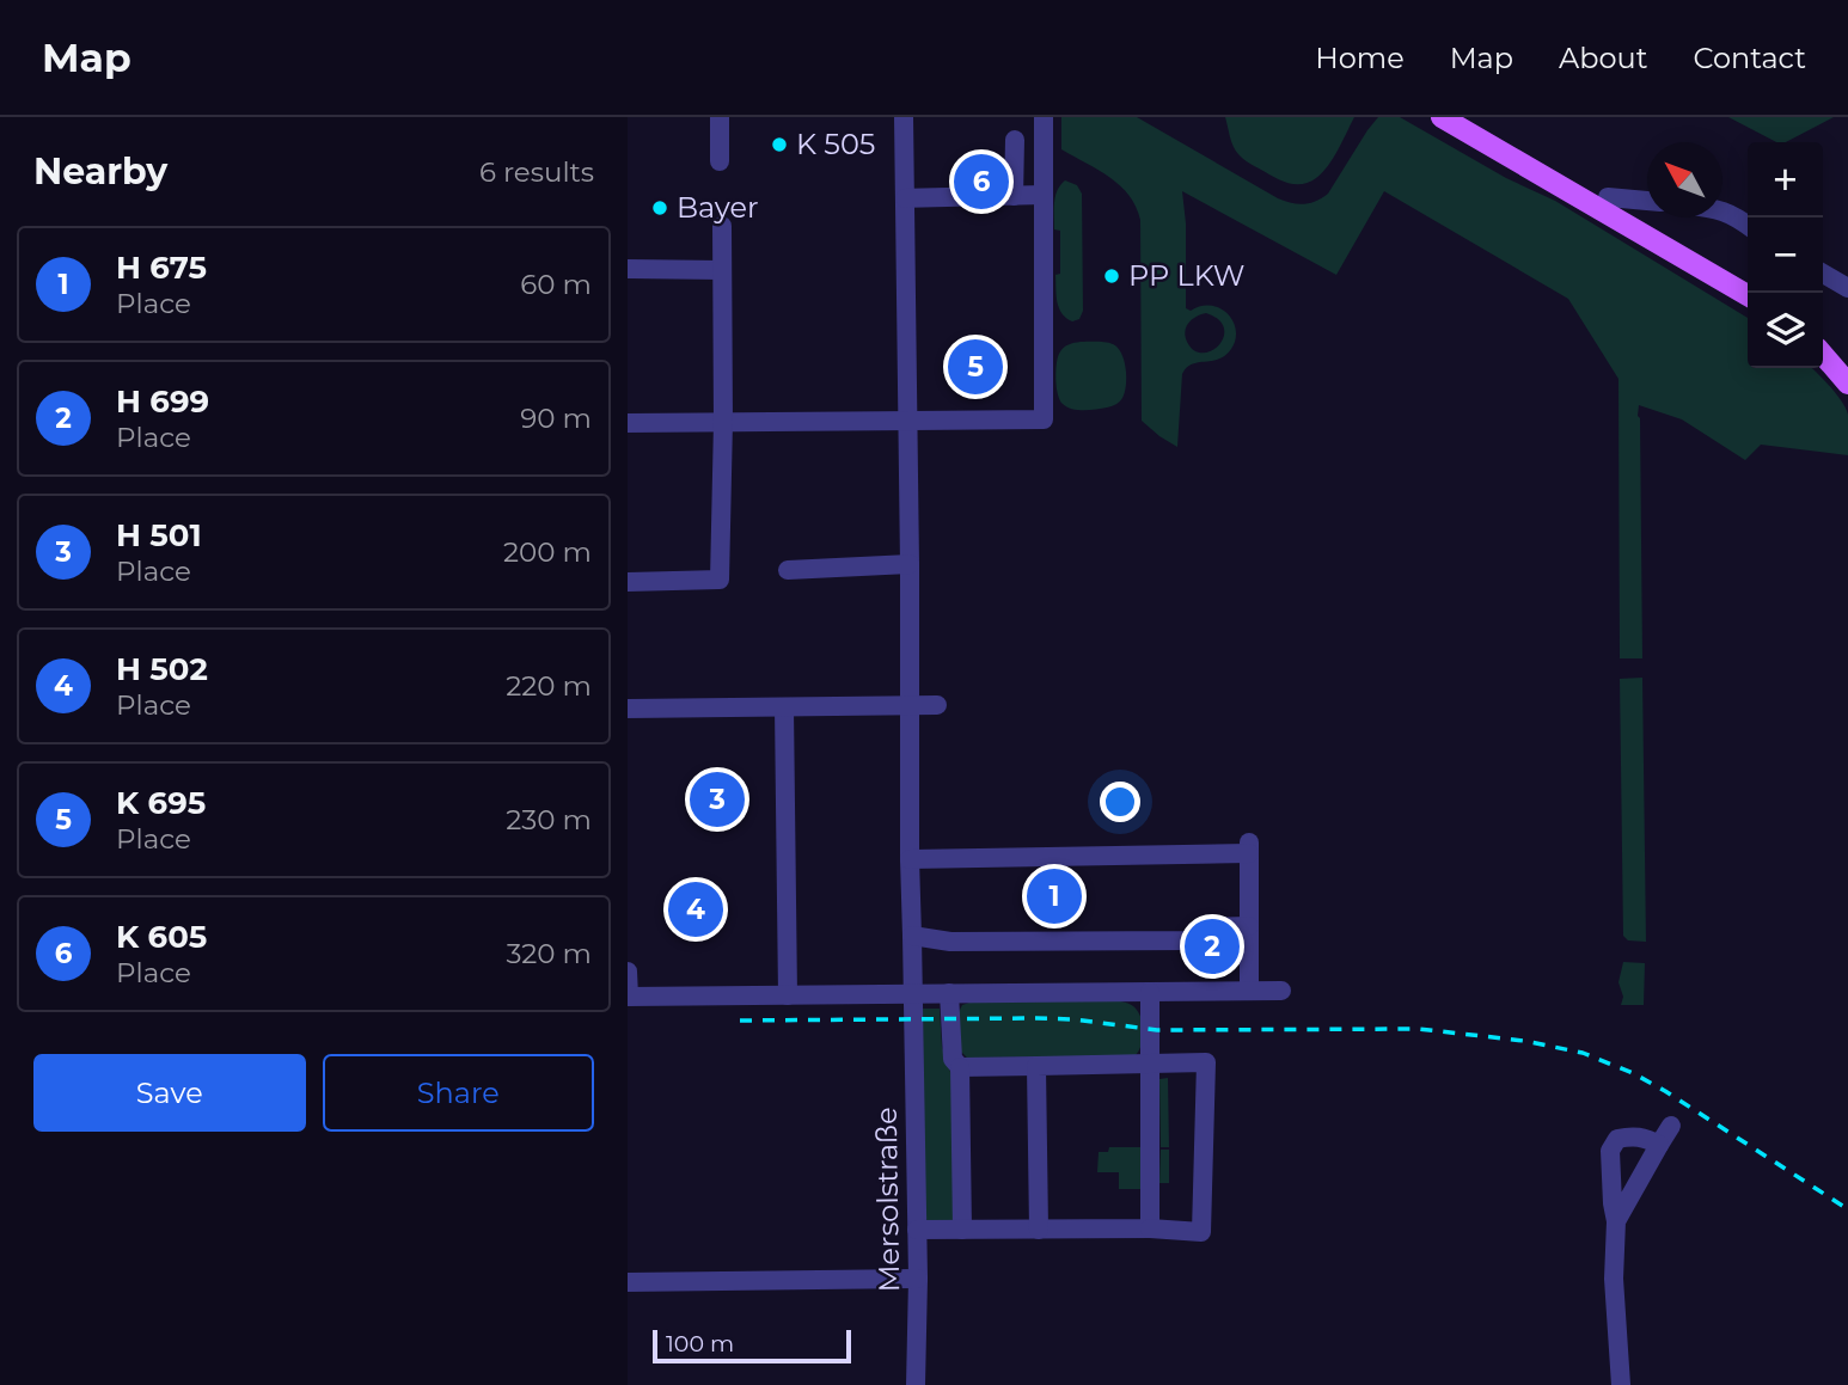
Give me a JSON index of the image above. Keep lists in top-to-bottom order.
{
  "streets": {
    "street": ["Mersolstraße"]
  },
  "places": ["K 505", "Bayer", "PP LKW"],
  "scale_bar": "100 m",
  "north": "top left",
  "page": {
    "header": "Map",
    "nav": [
      "Home",
      "Map",
      "About",
      "Contact"
    ],
    "heading": ["Nearby", "6 results"],
    "map_buttons": ["+", "−"],
    "pins": [
      "6",
      "5",
      "3",
      "1",
      "4",
      "2"
    ],
    "list": [
      {
        "mark": "1",
        "name": "H 675",
        "note": "Place",
        "value": "60 m"
      },
      {
        "mark": "2",
        "name": "H 699",
        "note": "Place",
        "value": "90 m"
      },
      {
        "mark": "3",
        "name": "H 501",
        "note": "Place",
        "value": "200 m"
      },
      {
        "mark": "4",
        "name": "H 502",
        "note": "Place",
        "value": "220 m"
      },
      {
        "mark": "5",
        "name": "K 695",
        "note": "Place",
        "value": "230 m"
      },
      {
        "mark": "6",
        "name": "K 605",
        "note": "Place",
        "value": "320 m"
      }
    ],
    "buttons": ["Save", "Share"],
    "scale": "100 m"
  }
}
